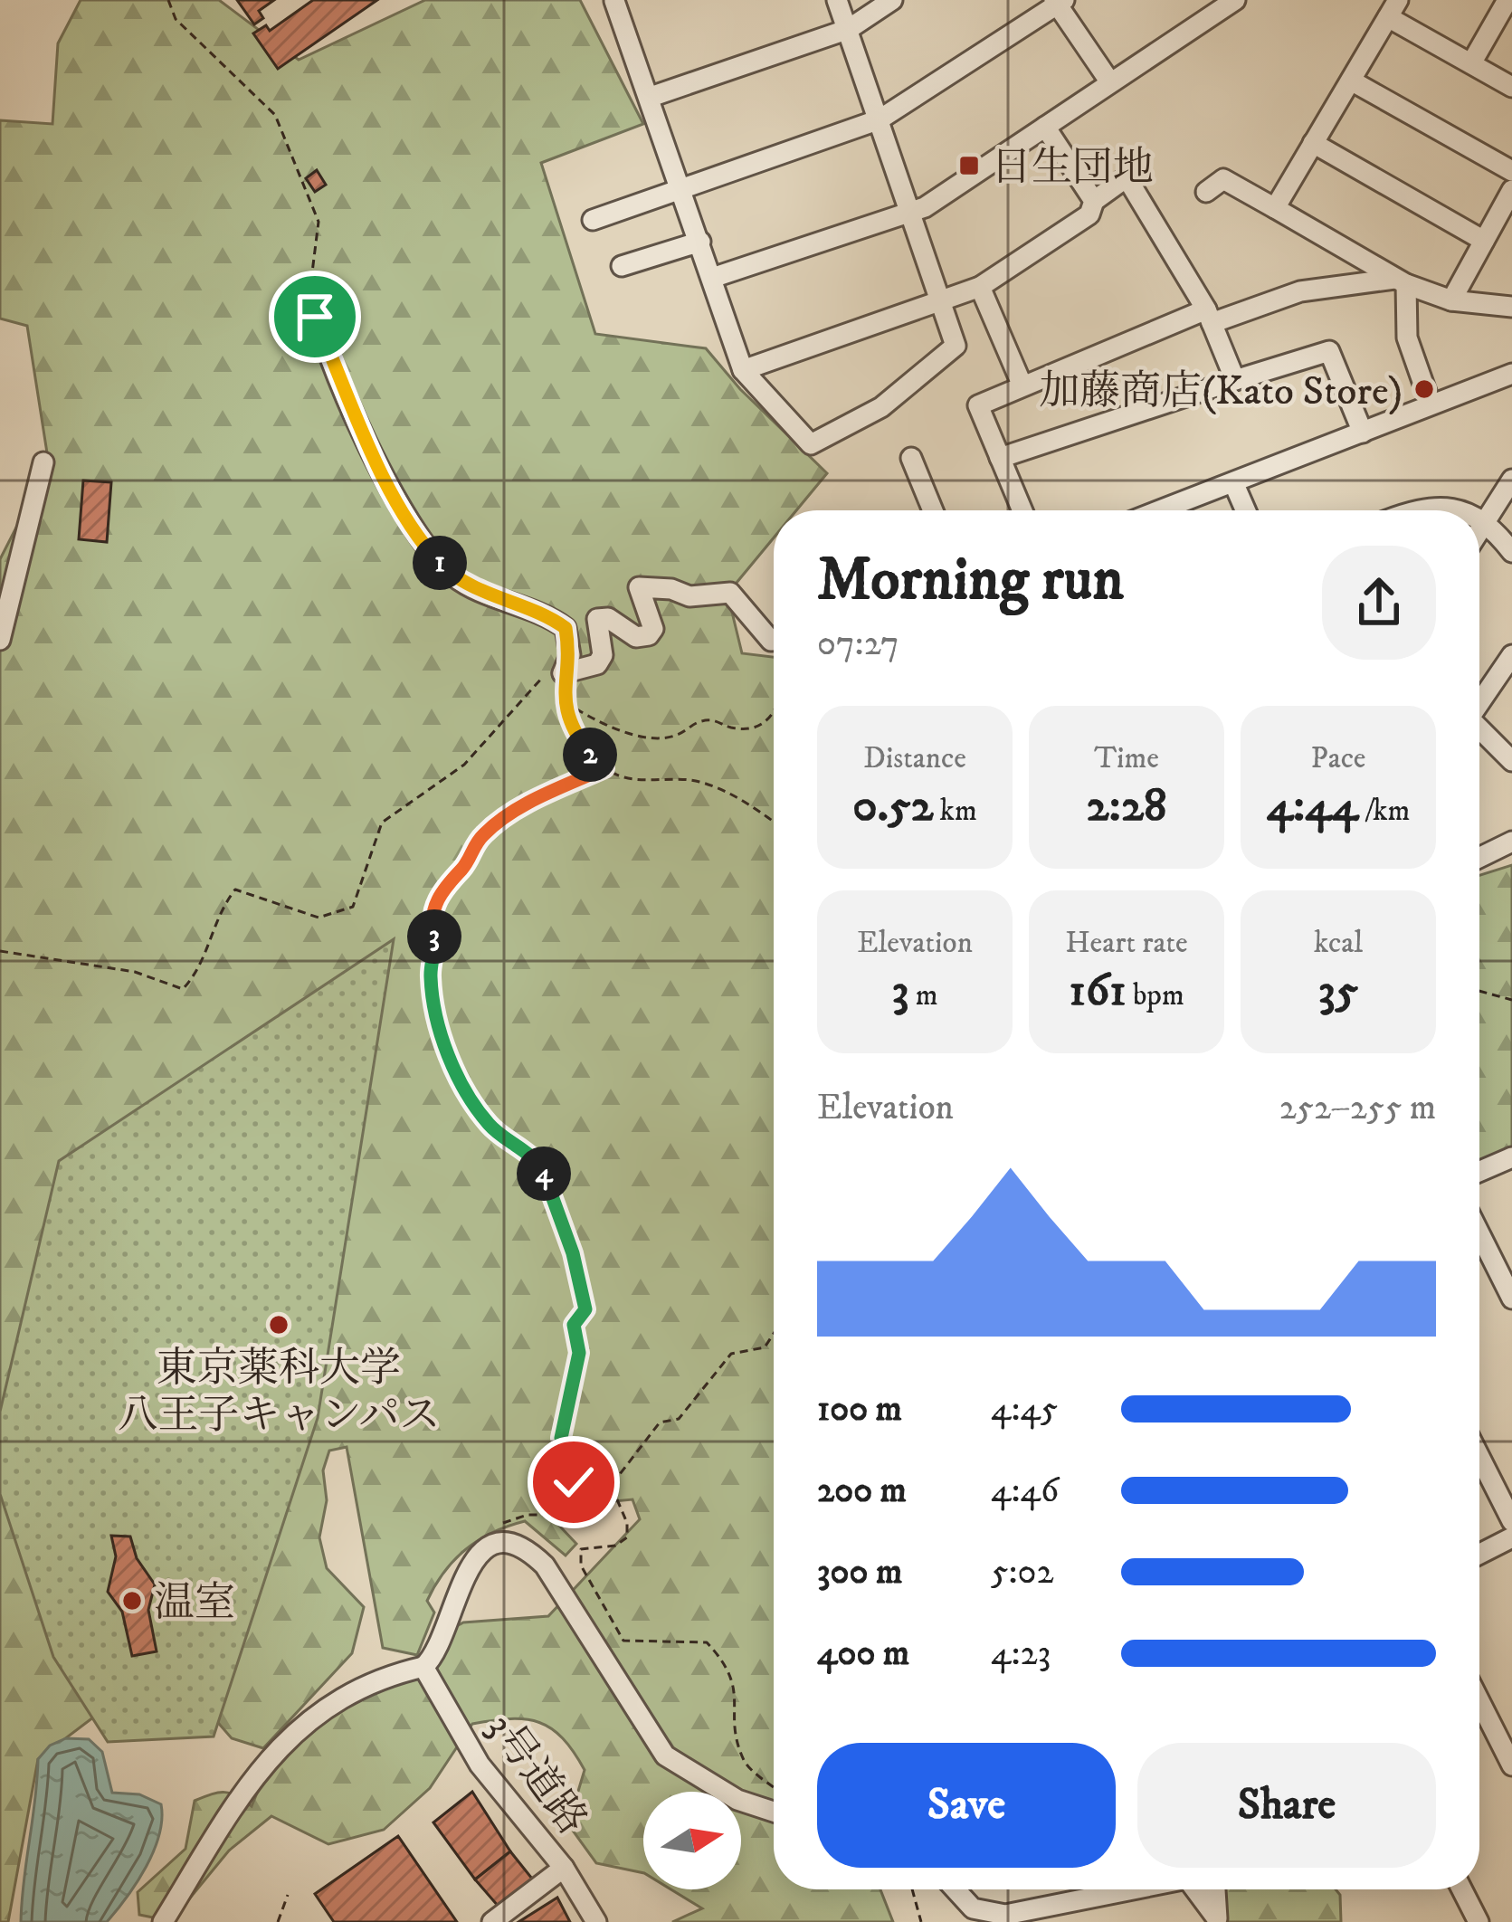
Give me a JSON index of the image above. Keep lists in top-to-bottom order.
{
  "streets": {
    "street": ["3号道路"]
  },
  "places": {
    "transit": ["日生団地"],
    "other": ["加藤商店(Kato Store)", "東京薬科大学 八王子キャンパス", "温室"]
  },
  "north": "right",
  "page": {
    "heading": ["Morning run", "07:27"],
    "pins": [
      "1",
      "2",
      "3",
      "4"
    ],
    "stats": [
      ["Distance", "0.52 km"],
      ["Time", "2:28"],
      ["Pace", "4:44 /km"],
      ["Elevation", "3 m"],
      ["Heart rate", "161 bpm"],
      ["kcal", "35"]
    ],
    "chart": ["Elevation", "252–255 m"],
    "list": [
      {
        "name": "100 m",
        "note": "4:45"
      },
      {
        "name": "200 m",
        "note": "4:46"
      },
      {
        "name": "300 m",
        "note": "5:02"
      },
      {
        "name": "400 m",
        "note": "4:23"
      }
    ],
    "buttons": ["Save", "Share"]
  }
}
